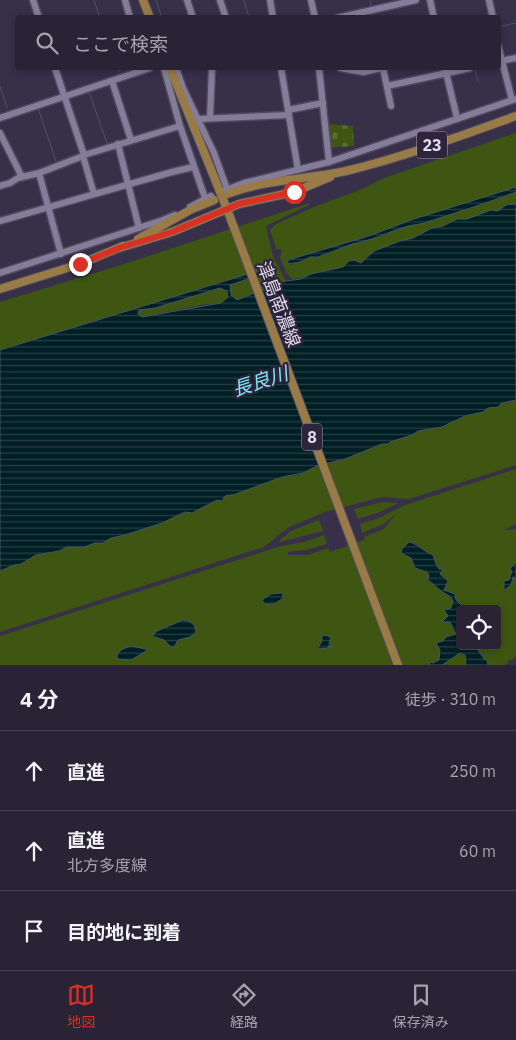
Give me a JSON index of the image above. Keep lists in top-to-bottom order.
{
  "streets": {
    "main road": ["23", "津島南濃線", "8"]
  },
  "crossings": [
    ["23", "津島南濃線"]
  ],
  "water": ["長良川"],
  "page": {
    "search": "ここで検索",
    "heading": ["4 分", "徒歩 · 310 m"],
    "list": [
      ["直進", "250 m"],
      ["直進", "北方多度線", "60 m"],
      "目的地に到着"
    ],
    "nav": ["地図", "経路", "保存済み"]
  }
}
